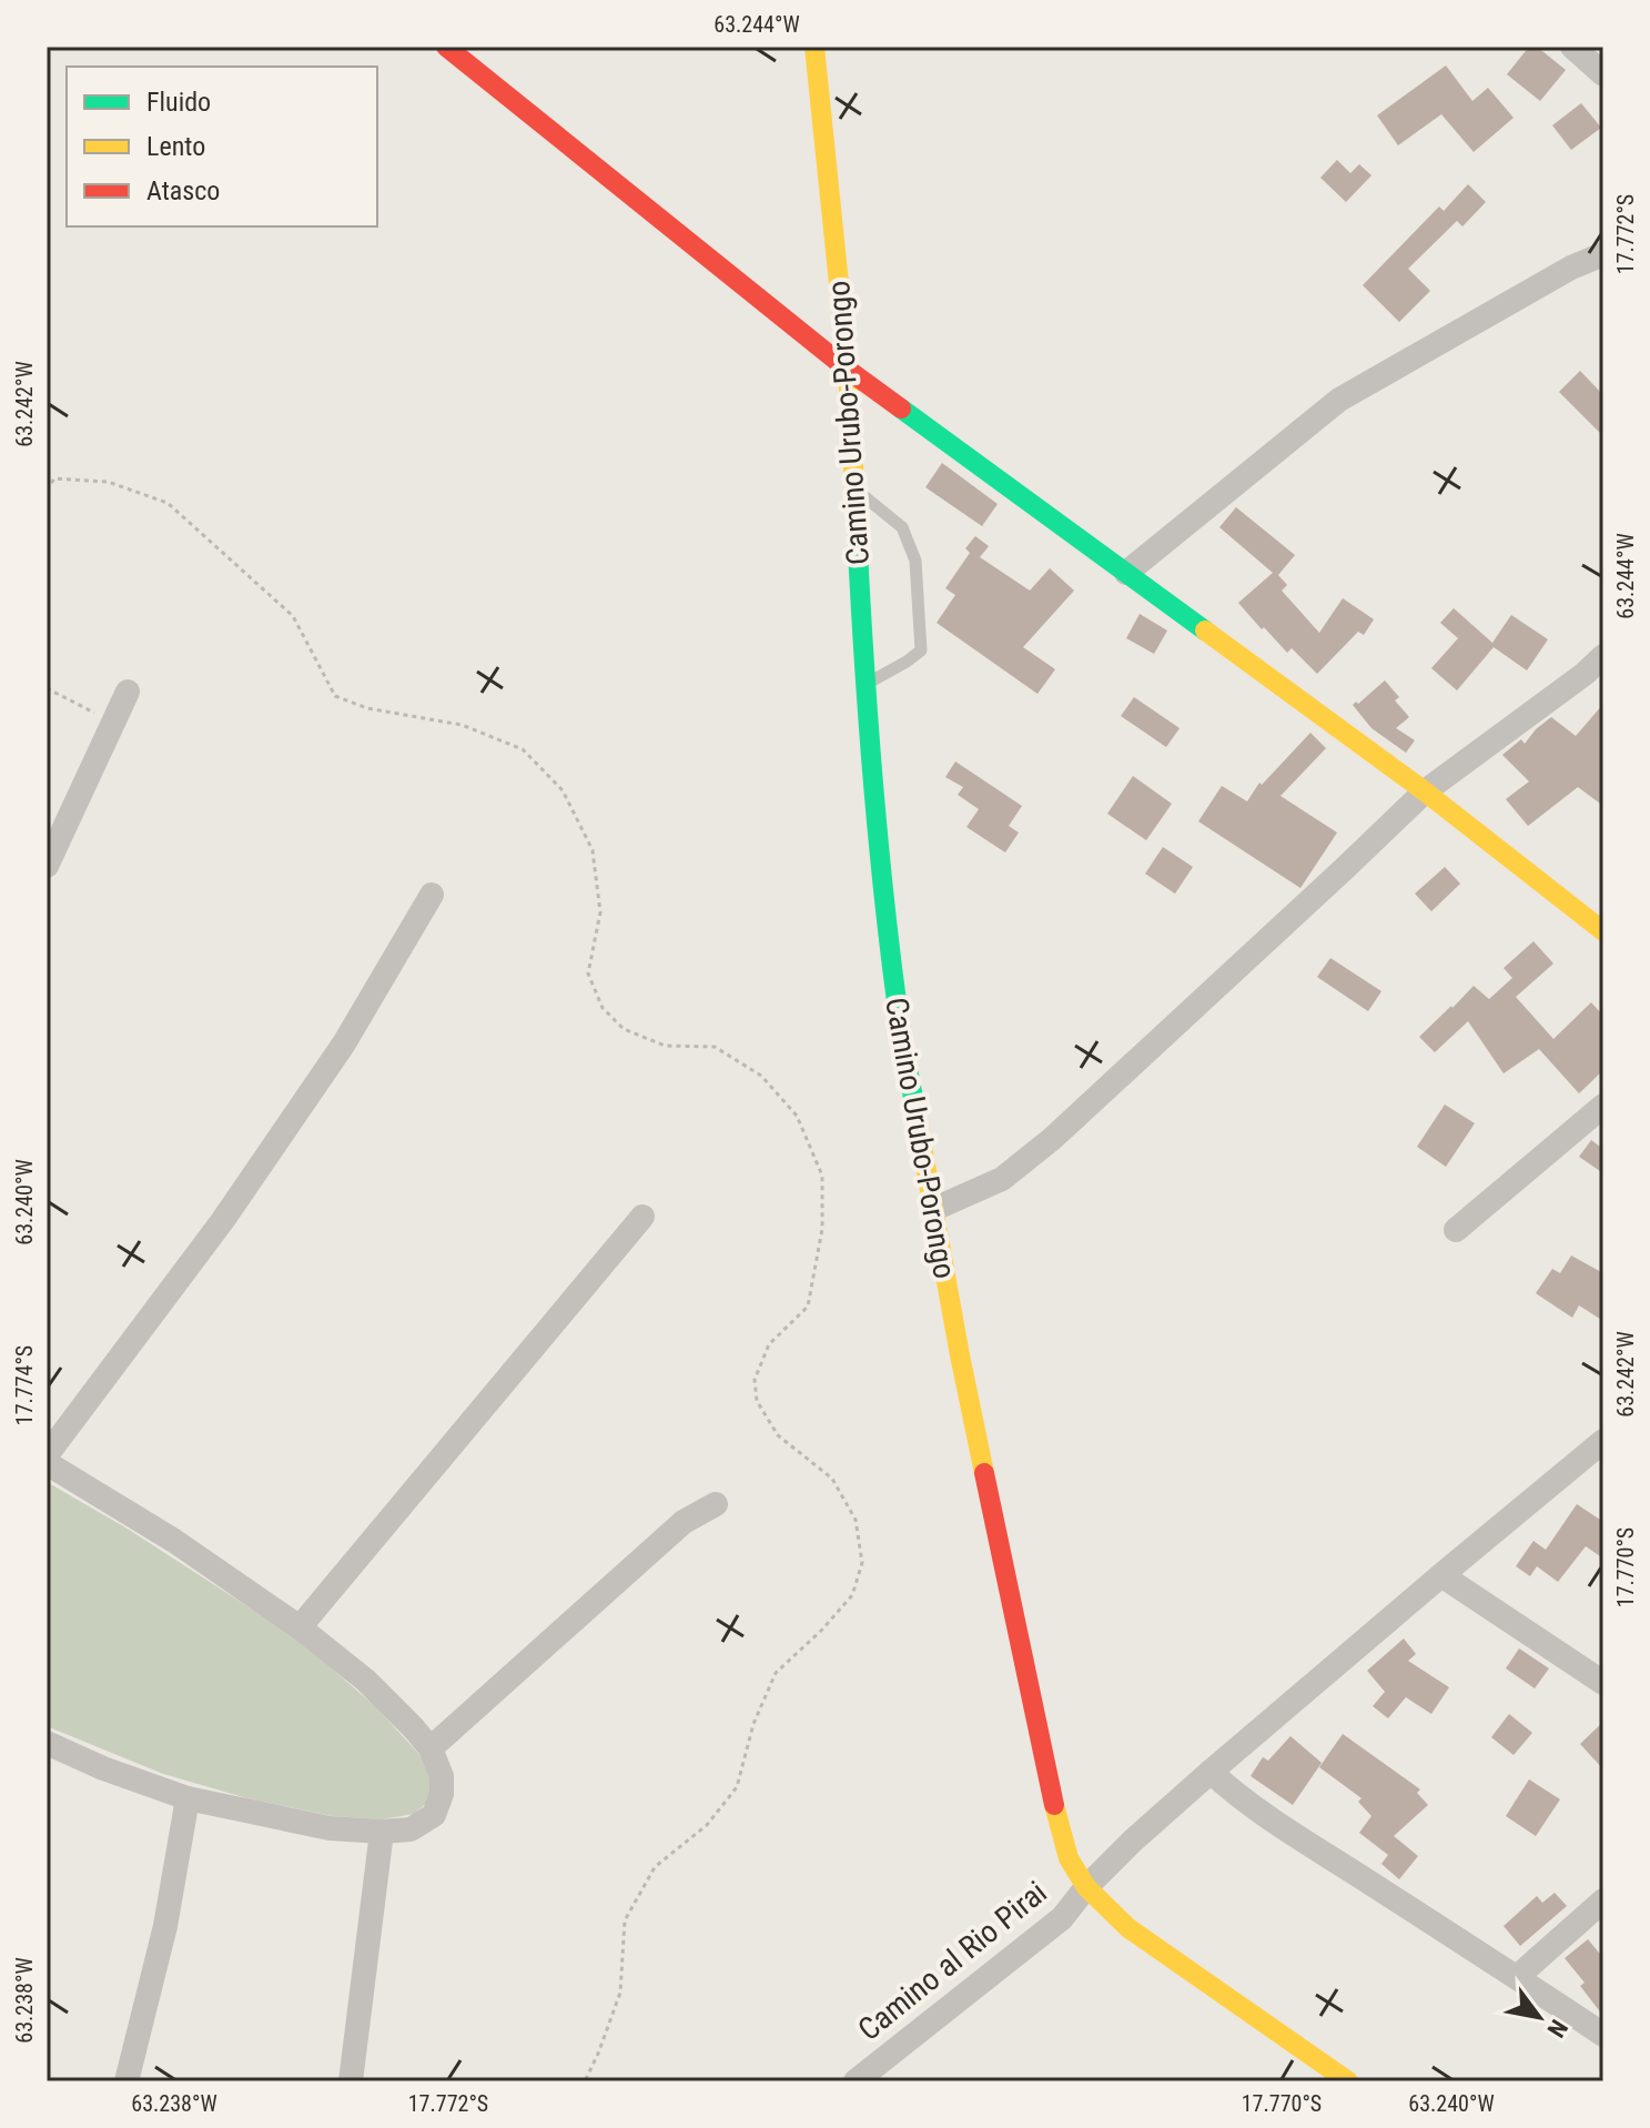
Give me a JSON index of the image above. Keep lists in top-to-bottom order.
{
  "streets": {
    "main road": ["Camino Urubo-Porongo"],
    "street": ["Camino al Rio Pirai"]
  },
  "crossings": [
    ["Camino Urubo-Porongo", "Camino al Rio Pirai"]
  ],
  "legend": ["Fluido", "Lento", "Atasco"],
  "north": "bottom right",
  "coordinates": [
    "63.244°W",
    "17.772°S",
    "63.242°W",
    "63.240°W",
    "17.774°S",
    "17.770°S",
    "63.238°W"
  ]
}
